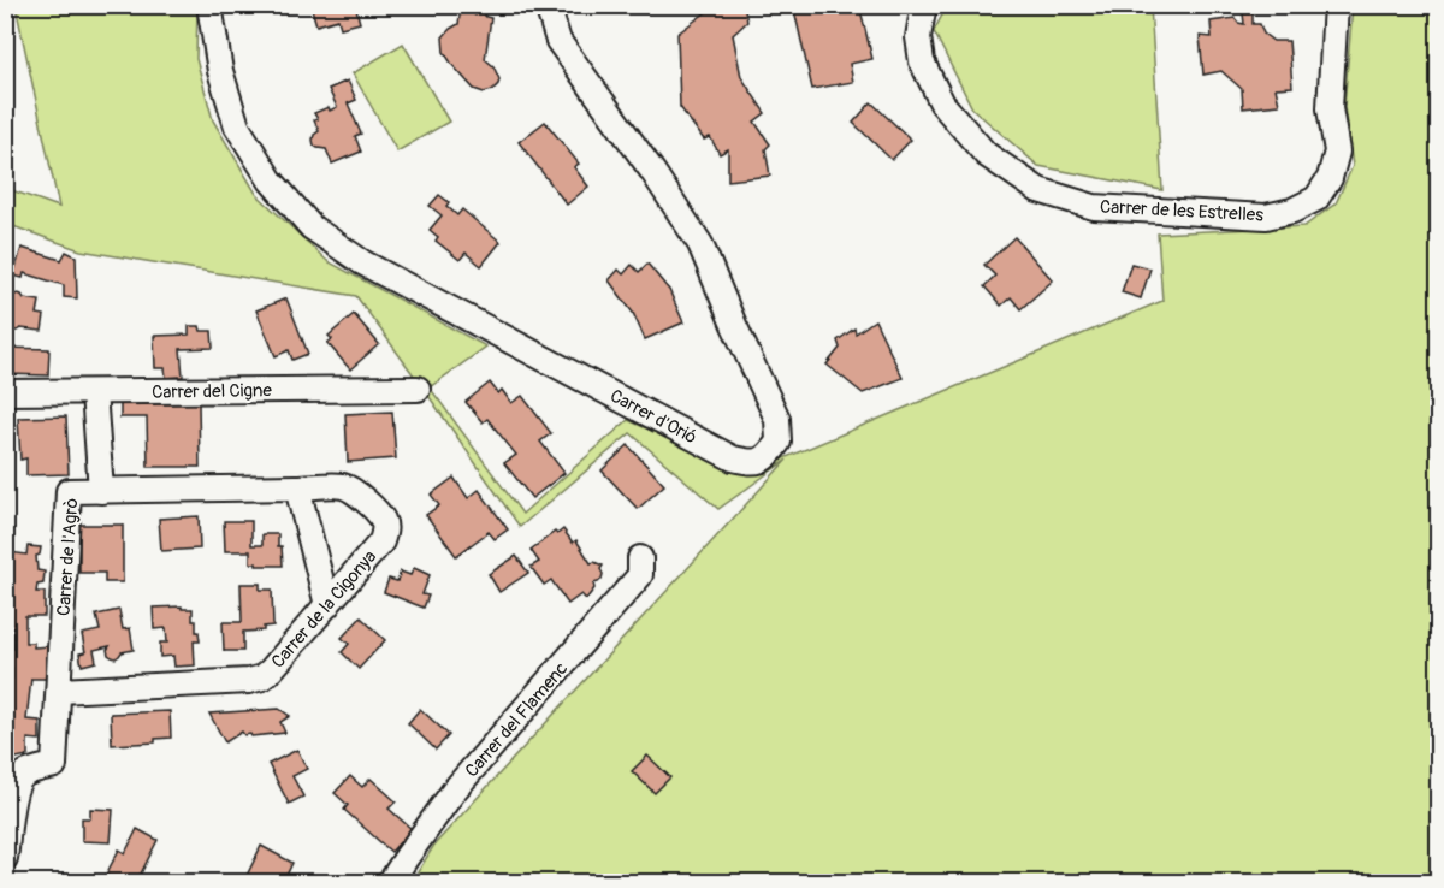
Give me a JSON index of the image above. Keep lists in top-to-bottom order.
{
  "streets": {
    "street": [
      "Carrer de les Estrelles",
      "Carrer del Cigne",
      "Carrer d'Orió",
      "Carrer de l'Agrò",
      "Carrer de la Cigonya",
      "Carrer del Flamenc"
    ]
  },
  "crossings": [
    ["Carrer de l'Agrò", "Carrer de la Cigonya"]
  ]
}
